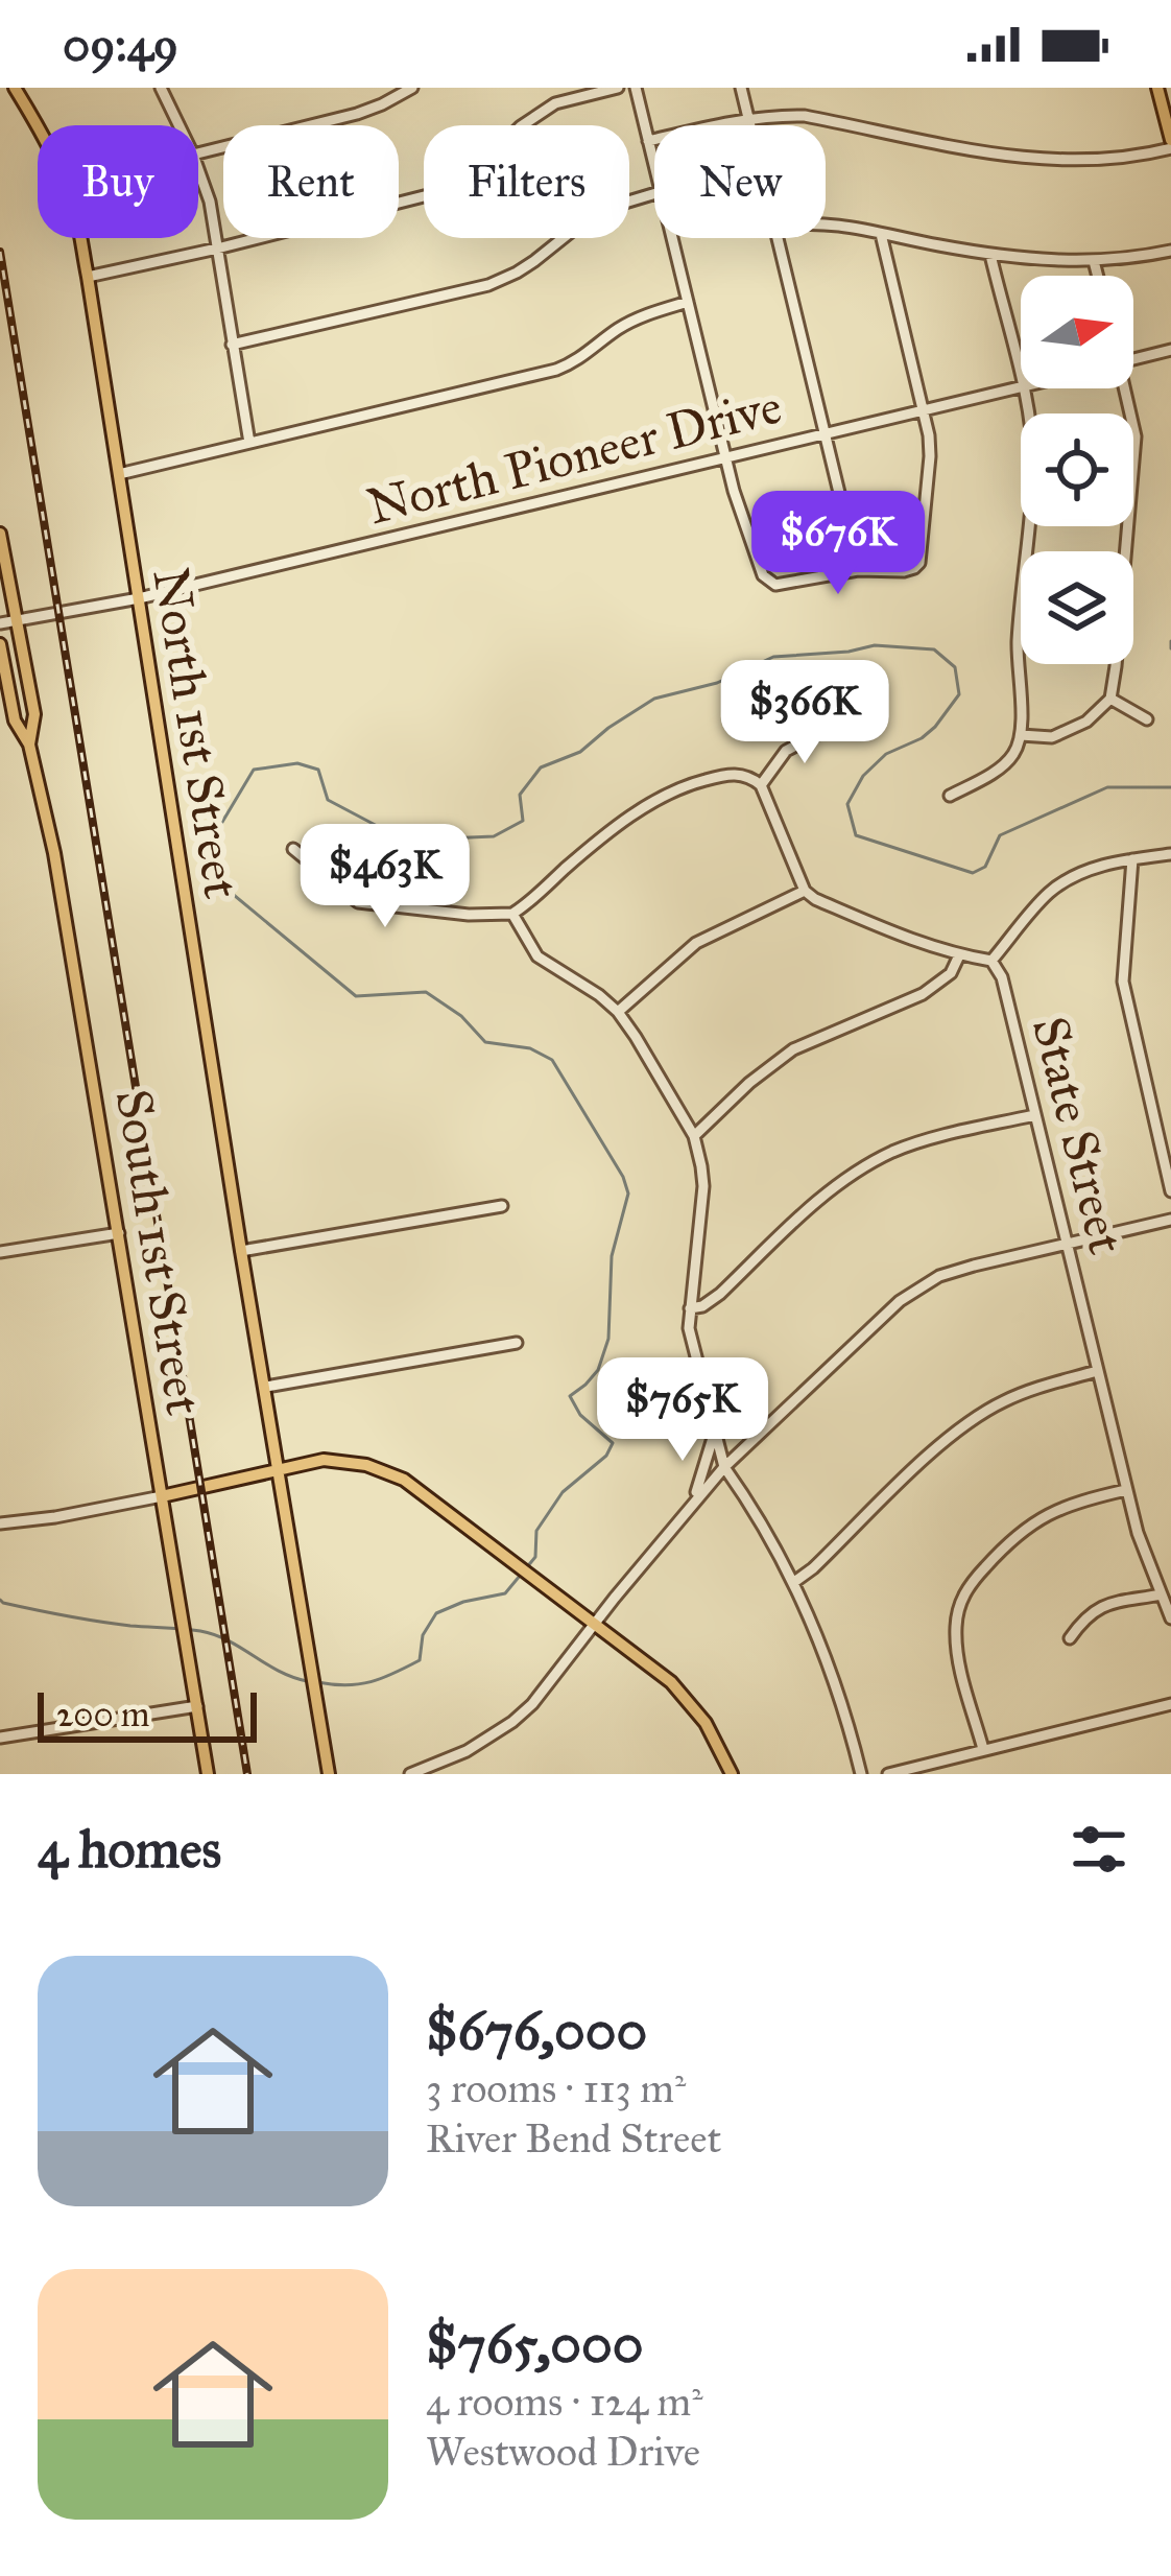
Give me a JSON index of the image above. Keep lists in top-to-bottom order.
{
  "streets": {
    "main road": ["North 1st Street", "South 1st Street"],
    "street": ["North Pioneer Drive", "State Street"]
  },
  "crossings": [
    ["North Pioneer Drive", "North 1st Street"],
    ["North Pioneer Drive", "South 1st Street"]
  ],
  "scale_bar": "200 m",
  "north": "right",
  "page": {
    "status": "09:49",
    "chip": [
      "Buy",
      "Rent",
      "Filters",
      "New"
    ],
    "price": [
      "$676K",
      "$366K",
      "$463K",
      "$765K"
    ],
    "scale": "200 m",
    "heading": "4 homes",
    "list": [
      {
        "name": "$676,000",
        "note": "3 rooms · 113 m² · River Bend Street"
      },
      {
        "name": "$765,000",
        "note": "4 rooms · 124 m² · Westwood Drive"
      }
    ]
  }
}
